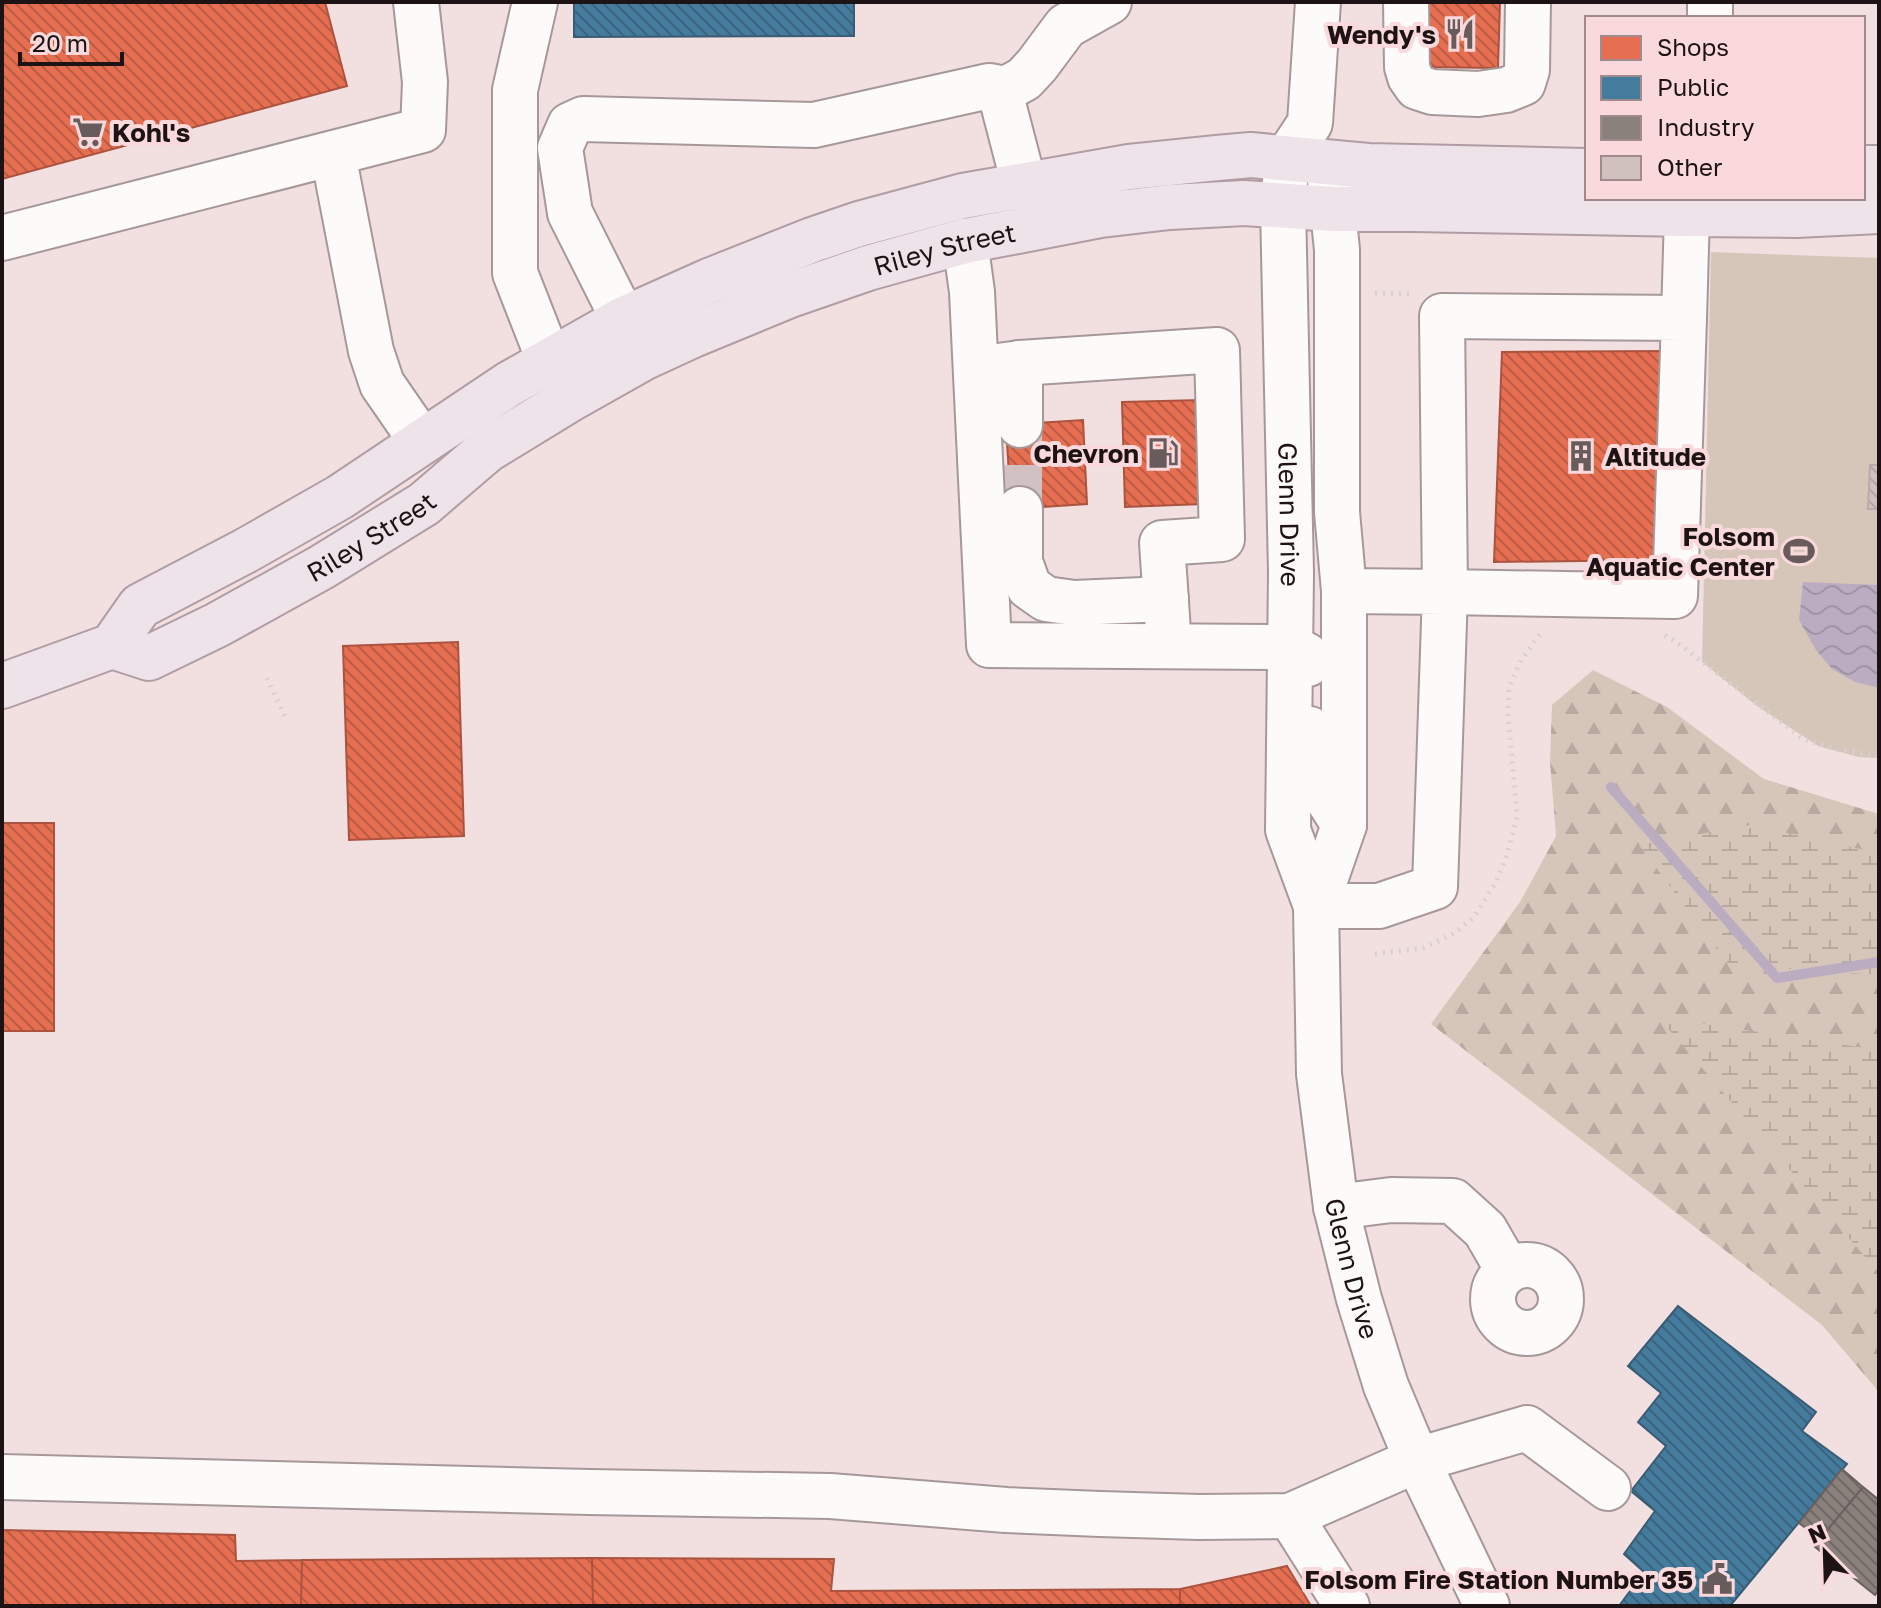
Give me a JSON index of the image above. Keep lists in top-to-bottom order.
{
  "streets": {
    "main road": ["Riley Street"],
    "street": ["Glenn Drive"]
  },
  "crossings": [
    ["Riley Street", "Glenn Drive"]
  ],
  "places": {
    "restaurant": ["Wendy's"],
    "supermarket": ["Kohl's"],
    "fuel station": ["Chevron"],
    "building": ["Altitude"],
    "sports": ["Folsom Aquatic Center"],
    "public building": ["Folsom Fire Station Number 35"]
  },
  "legend": [
    "Shops",
    "Public",
    "Industry",
    "Other"
  ],
  "scale_bar": "20 m",
  "north": "top left"
}
